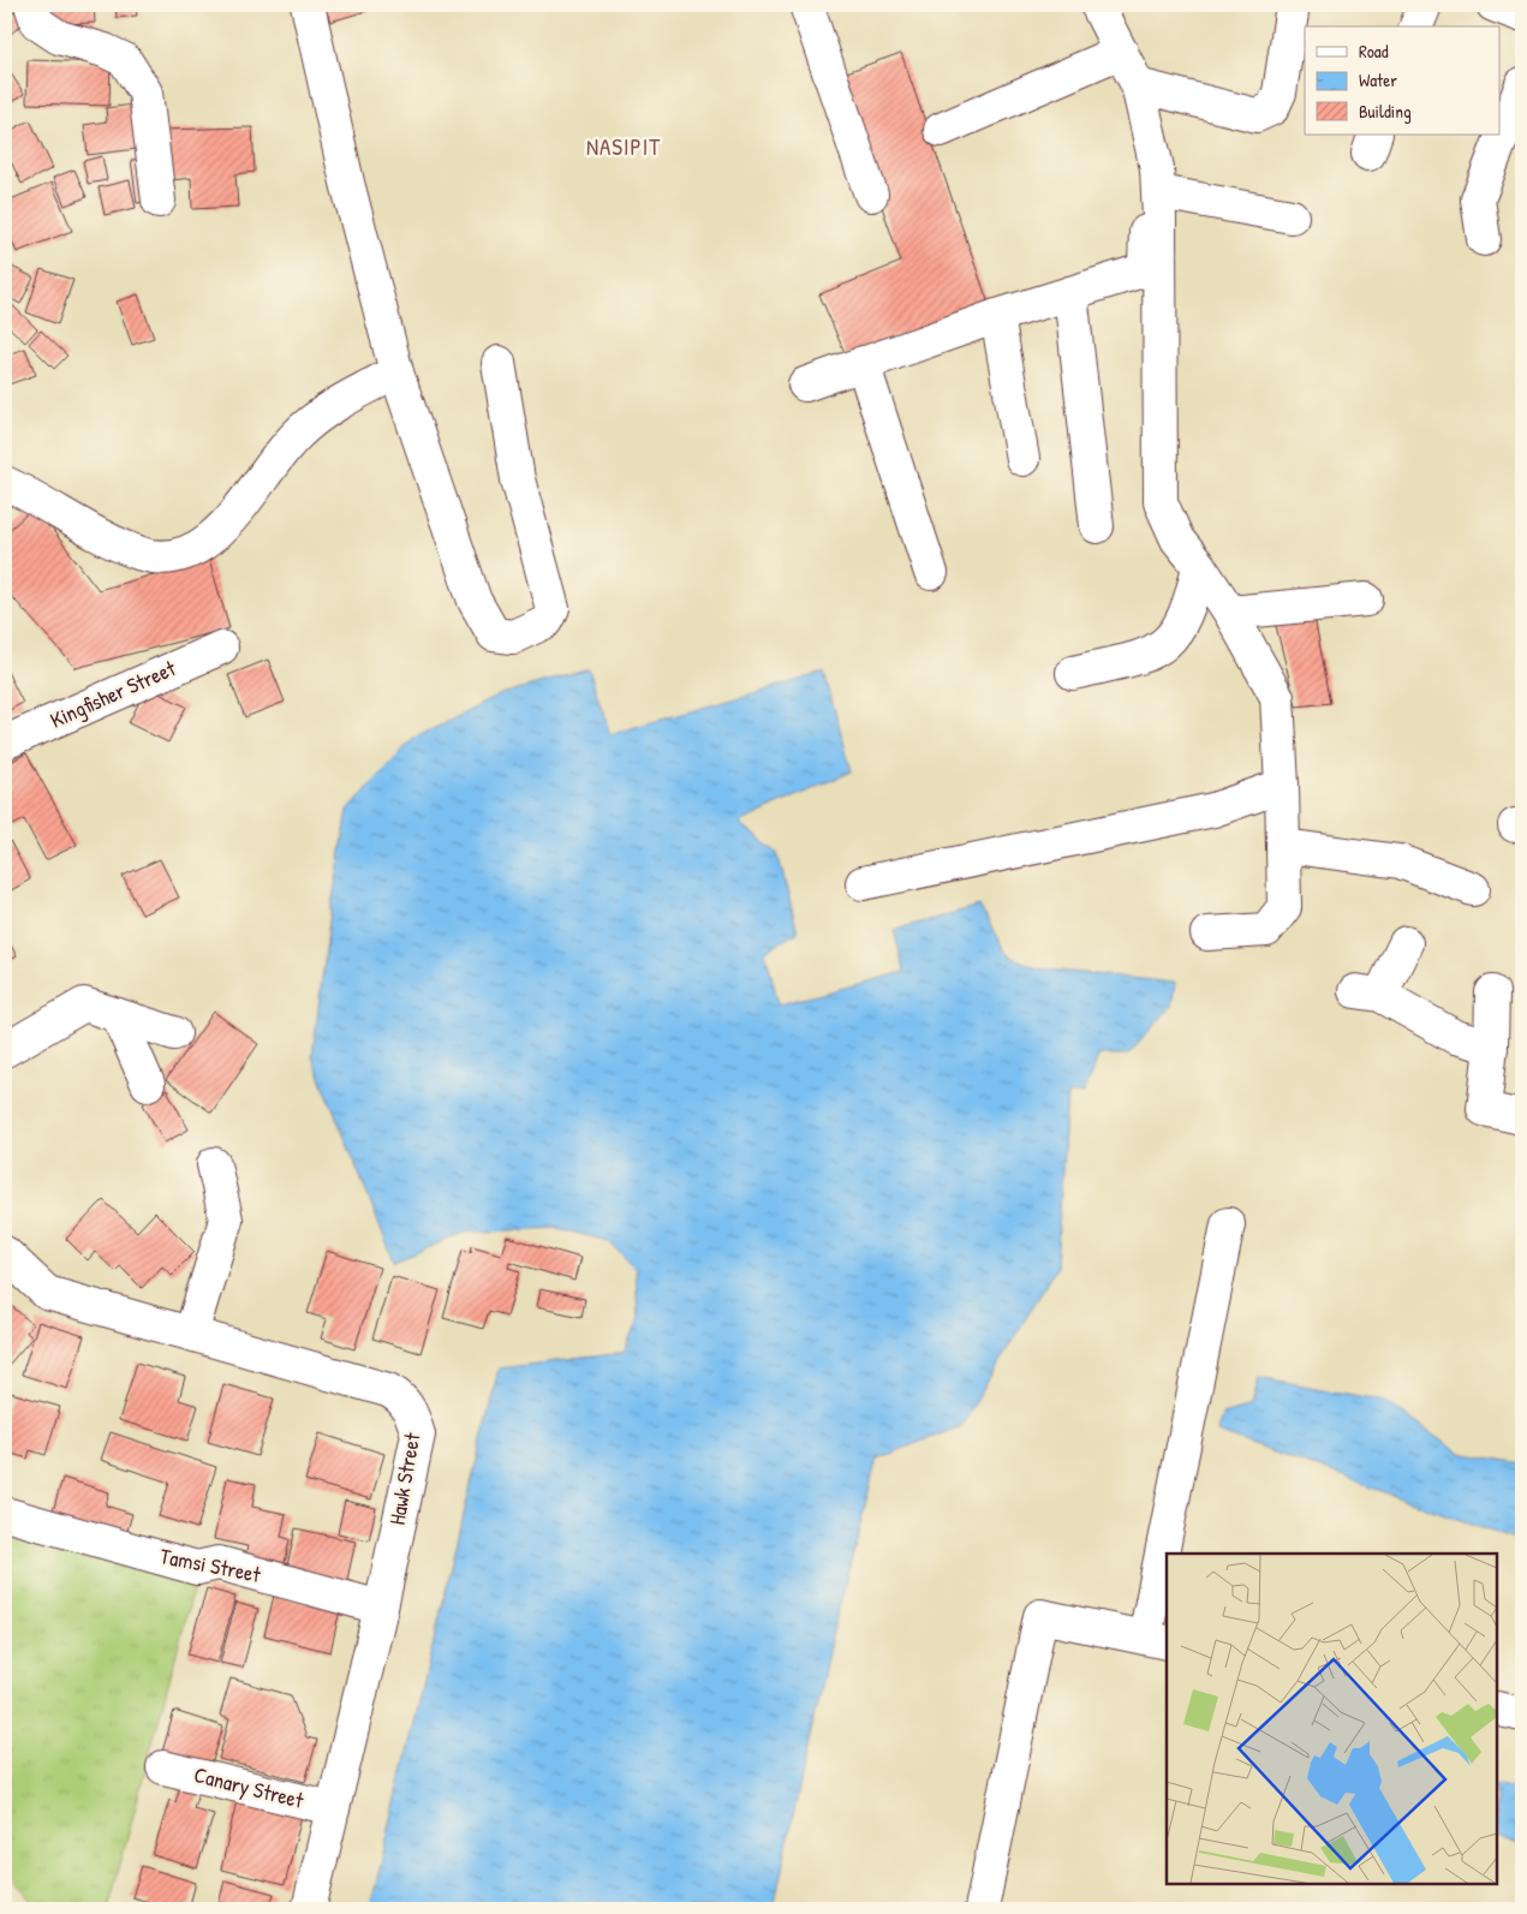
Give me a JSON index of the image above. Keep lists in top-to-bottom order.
{
  "streets": {
    "street": [
      "Kingfisher Street",
      "Hawk Street",
      "Tamsi Street",
      "Canary Street"
    ]
  },
  "crossings": [
    ["Hawk Street", "Tamsi Street"],
    ["Hawk Street", "Canary Street"]
  ],
  "districts": ["NASIPIT"],
  "legend": ["Road", "Water", "Building"]
}
